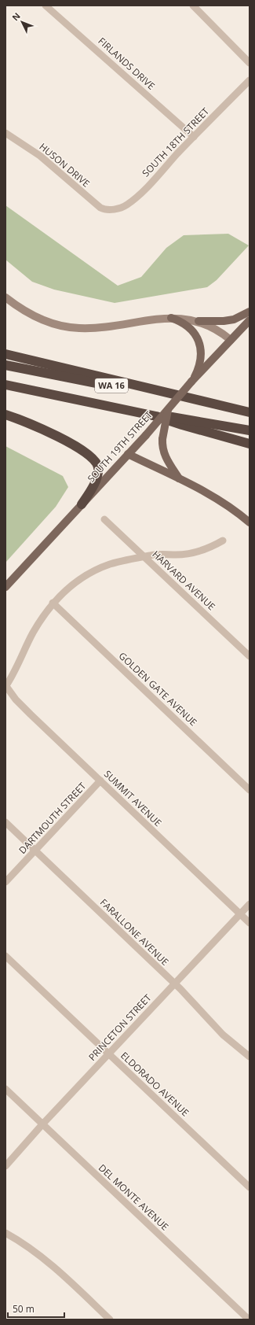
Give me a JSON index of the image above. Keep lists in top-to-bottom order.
{
  "streets": {
    "highway": ["WA 16"],
    "main road": ["SOUTH 19TH STREET"],
    "street": [
      "FIRLANDS DRIVE",
      "SOUTH 18TH STREET",
      "HUSON DRIVE",
      "HARVARD AVENUE",
      "GOLDEN GATE AVENUE",
      "SUMMIT AVENUE",
      "DARTMOUTH STREET",
      "FARALLONE AVENUE",
      "PRINCETON STREET",
      "ELDORADO AVENUE",
      "DEL MONTE AVENUE"
    ]
  },
  "crossings": [
    ["FIRLANDS DRIVE", "SOUTH 18TH STREET"],
    ["SOUTH 18TH STREET", "HUSON DRIVE"],
    ["SUMMIT AVENUE", "DARTMOUTH STREET"],
    ["SUMMIT AVENUE", "PRINCETON STREET"],
    ["DARTMOUTH STREET", "FARALLONE AVENUE"],
    ["FARALLONE AVENUE", "PRINCETON STREET"],
    ["PRINCETON STREET", "ELDORADO AVENUE"],
    ["PRINCETON STREET", "DEL MONTE AVENUE"]
  ],
  "scale_bar": "50 m",
  "north": "top left"
}
